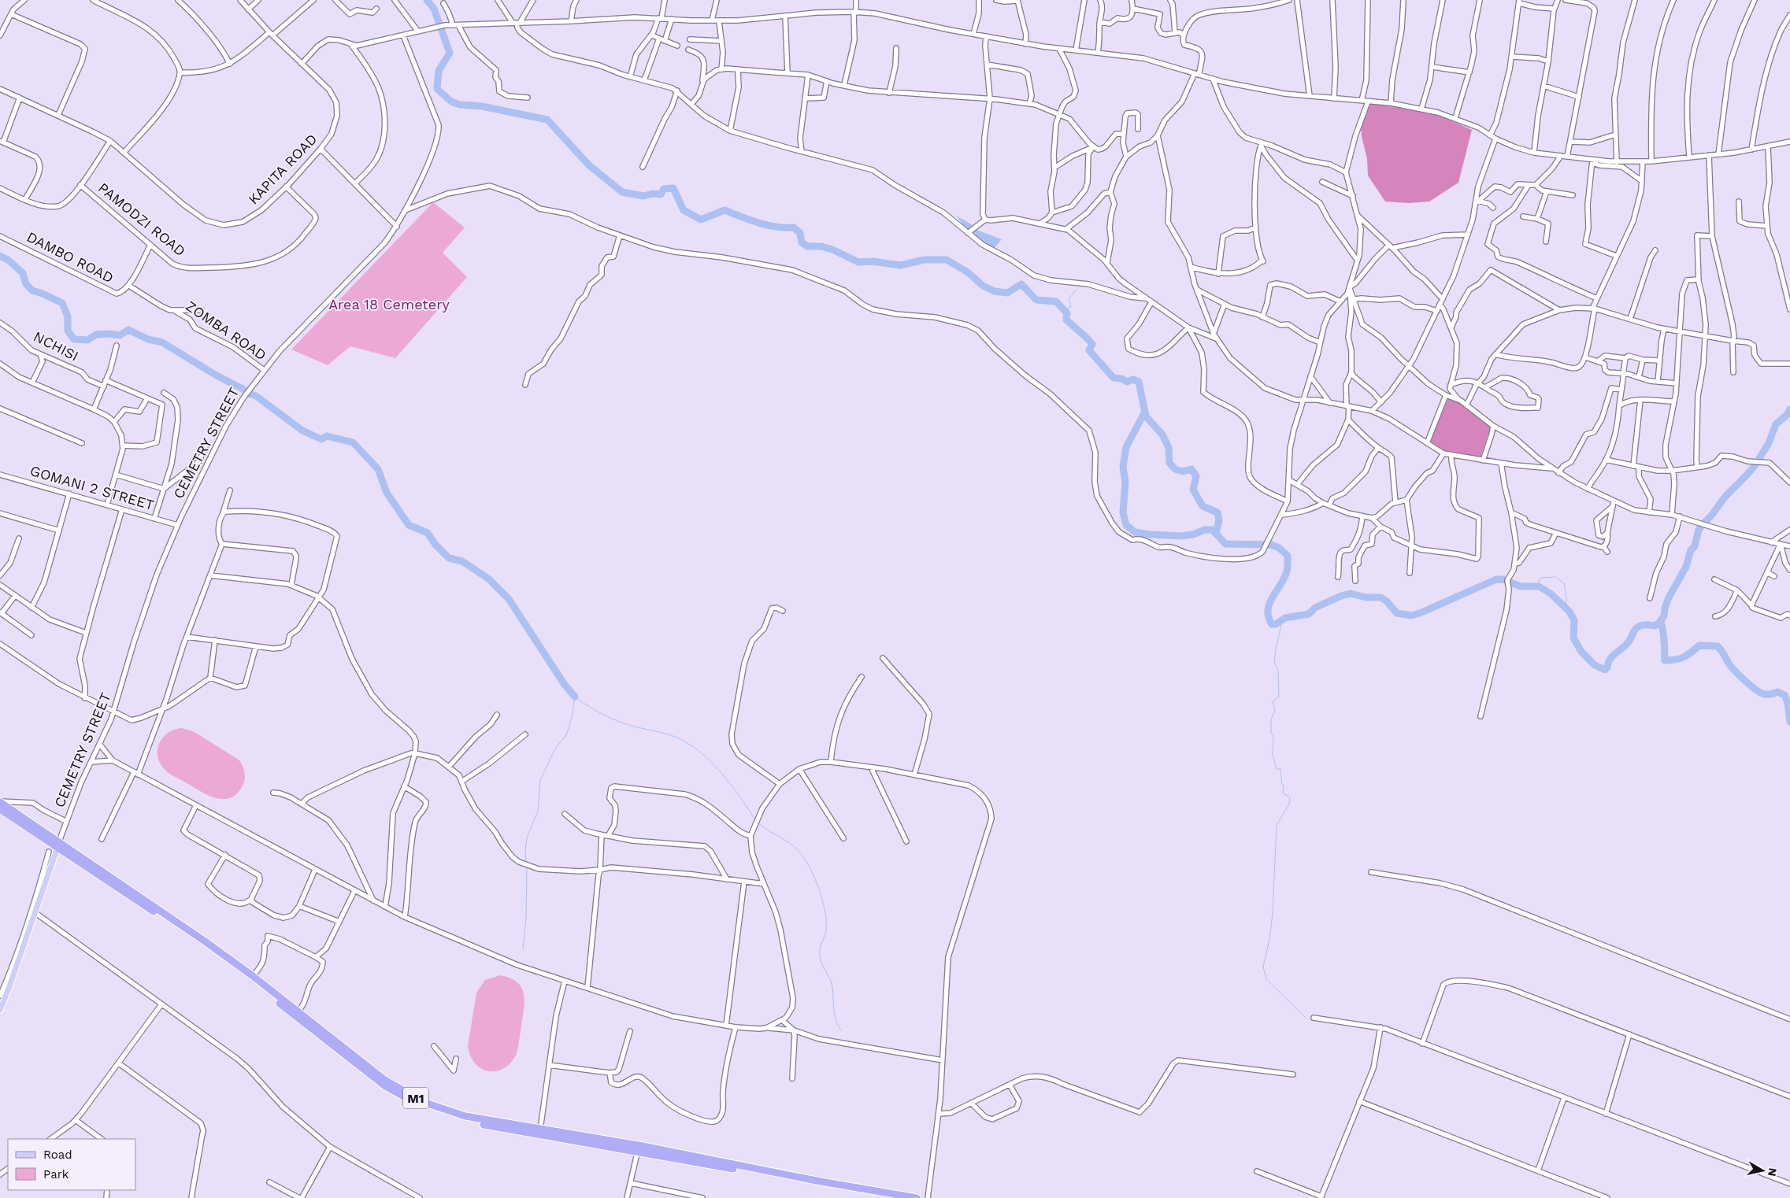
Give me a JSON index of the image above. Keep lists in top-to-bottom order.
{
  "streets": {
    "highway": ["M1"],
    "street": [
      "KAPITA ROAD",
      "PAMODZI ROAD",
      "DAMBO ROAD",
      "ZOMBA ROAD",
      "NCHISI",
      "CEMETRY STREET",
      "GOMANI 2 STREET"
    ]
  },
  "crossings": [
    ["KAPITA ROAD", "PAMODZI ROAD"],
    ["PAMODZI ROAD", "DAMBO ROAD"],
    ["DAMBO ROAD", "ZOMBA ROAD"],
    ["ZOMBA ROAD", "CEMETRY STREET"],
    ["CEMETRY STREET", "GOMANI 2 STREET"],
    ["CEMETRY STREET", "M1"]
  ],
  "parks": ["Area 18 Cemetery"],
  "legend": ["Road", "Park"],
  "north": "right"
}
